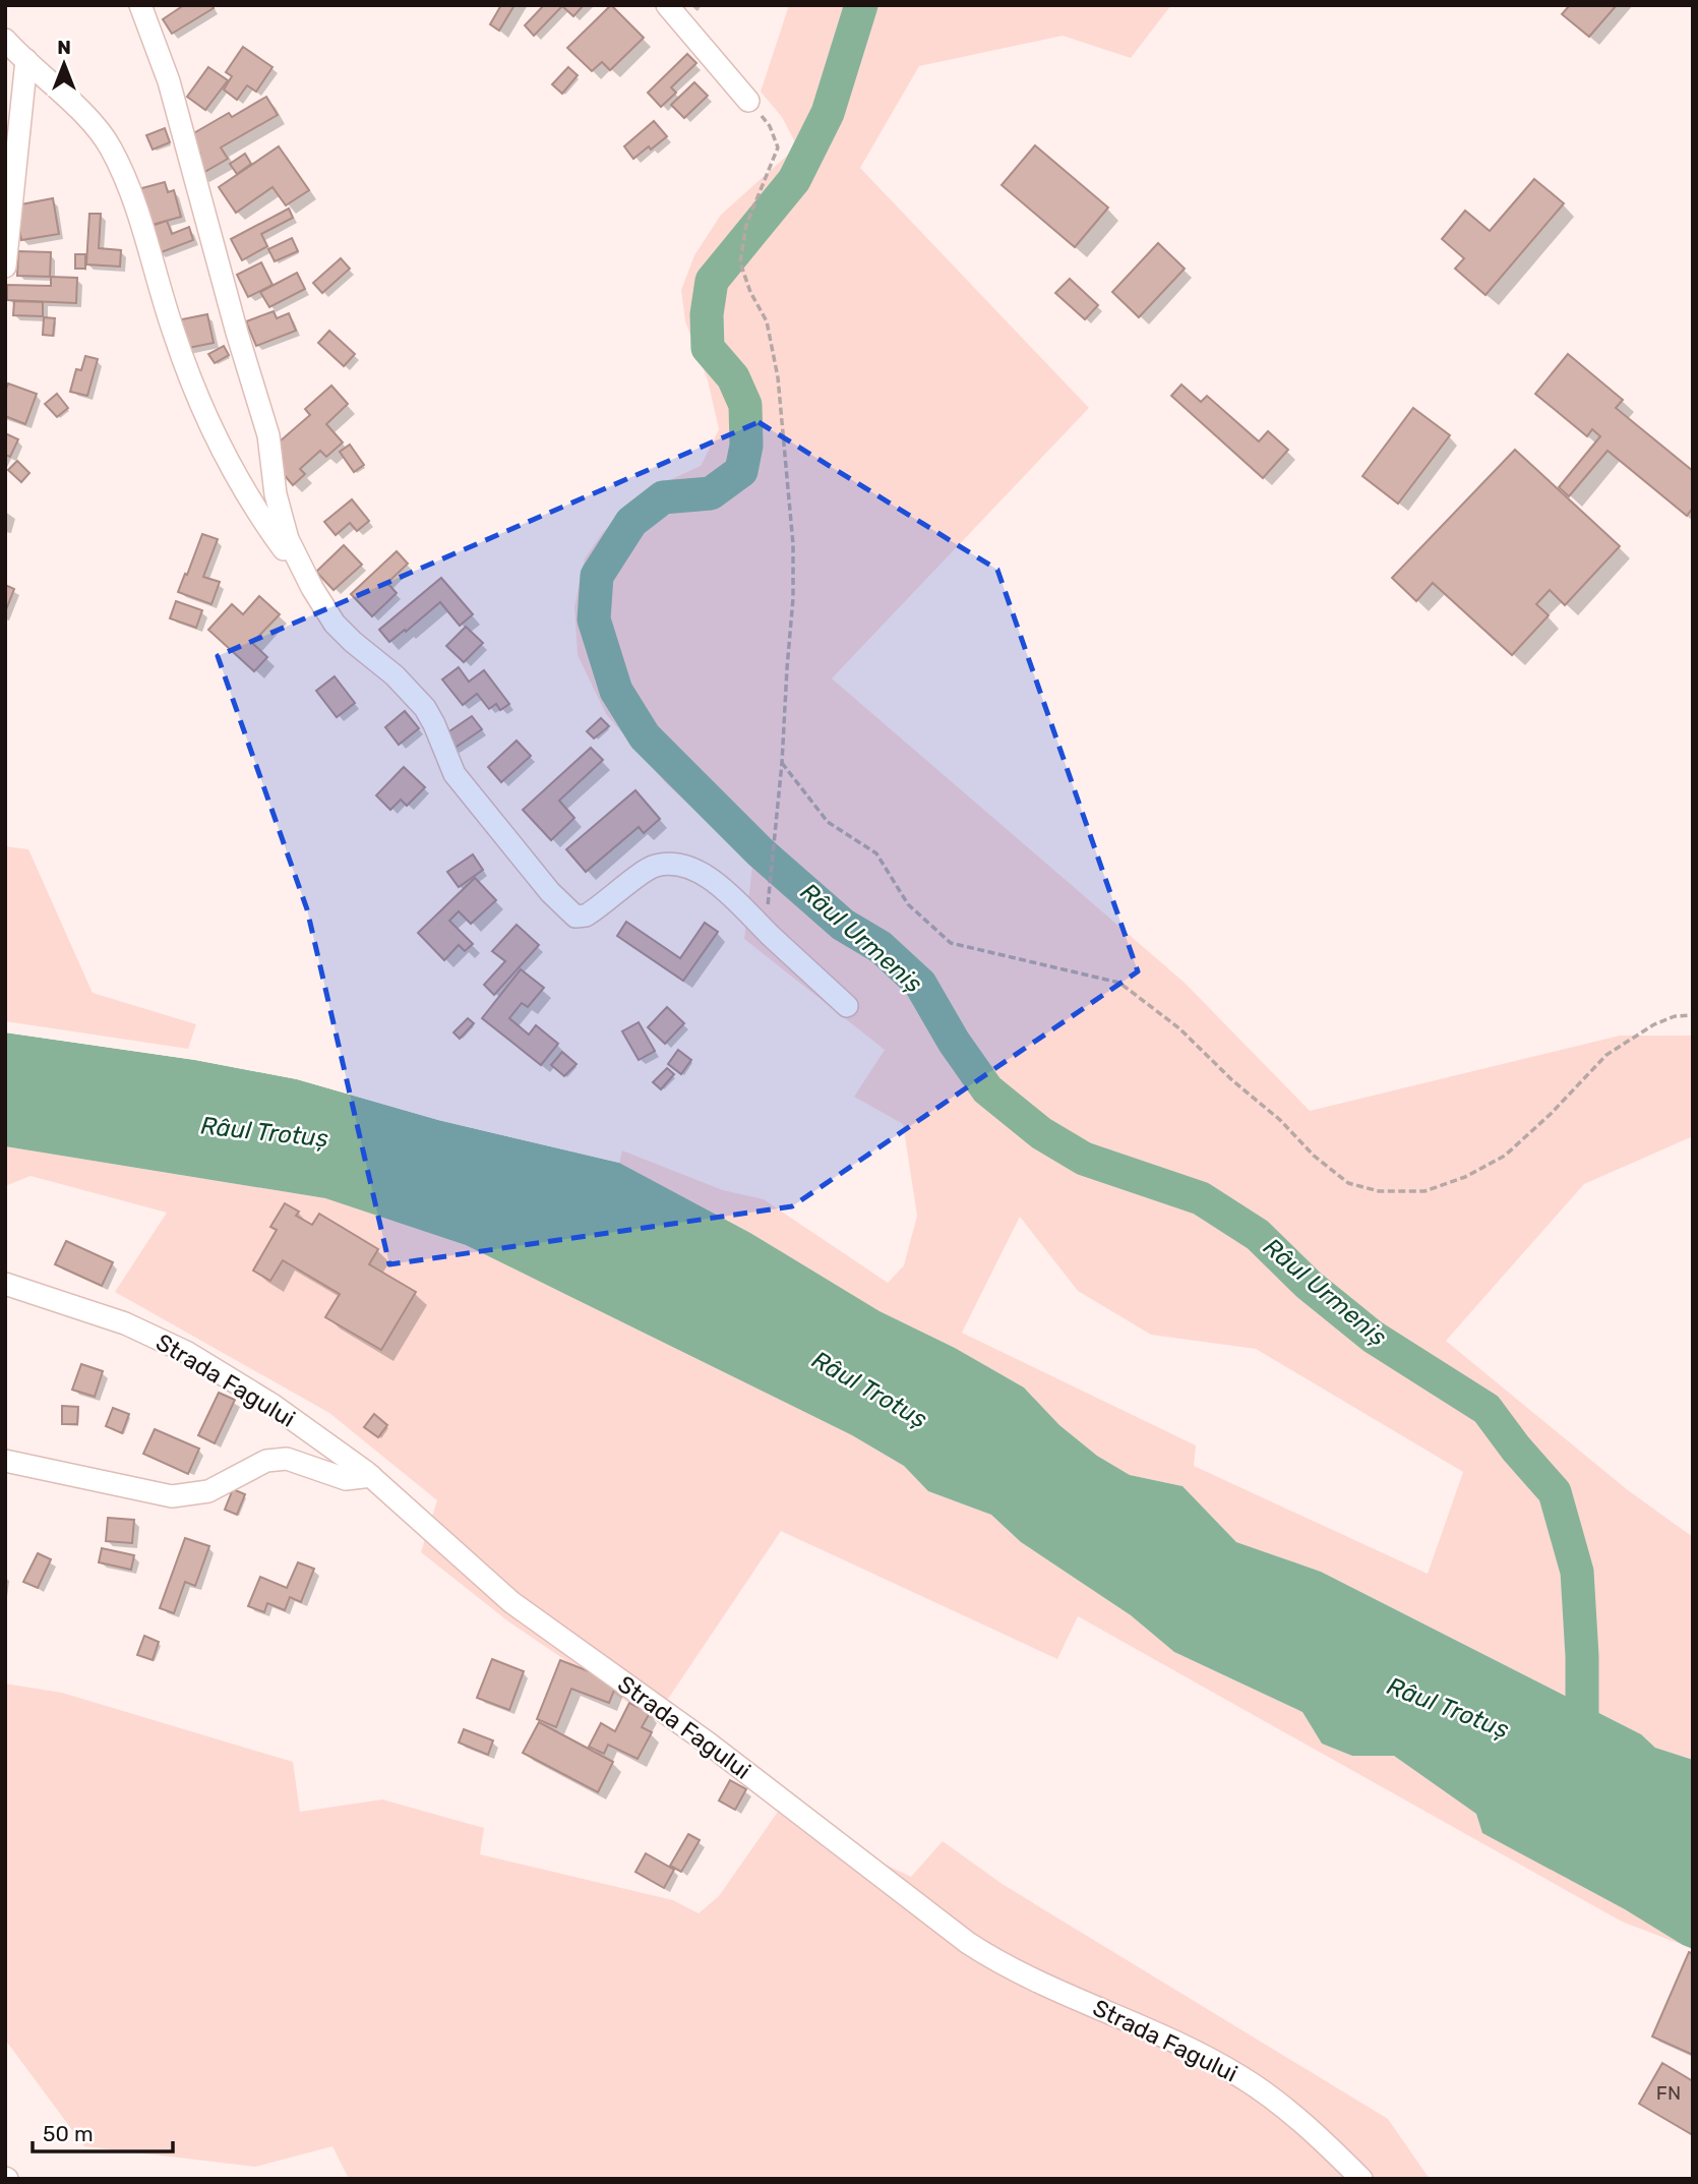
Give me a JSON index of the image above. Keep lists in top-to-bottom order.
{
  "streets": {
    "street": ["Strada Fagului"]
  },
  "water": ["Râul Urmeniș", "Râul Trotuș"],
  "house_numbers": ["FN"],
  "scale_bar": "50 m",
  "north": "top"
}
